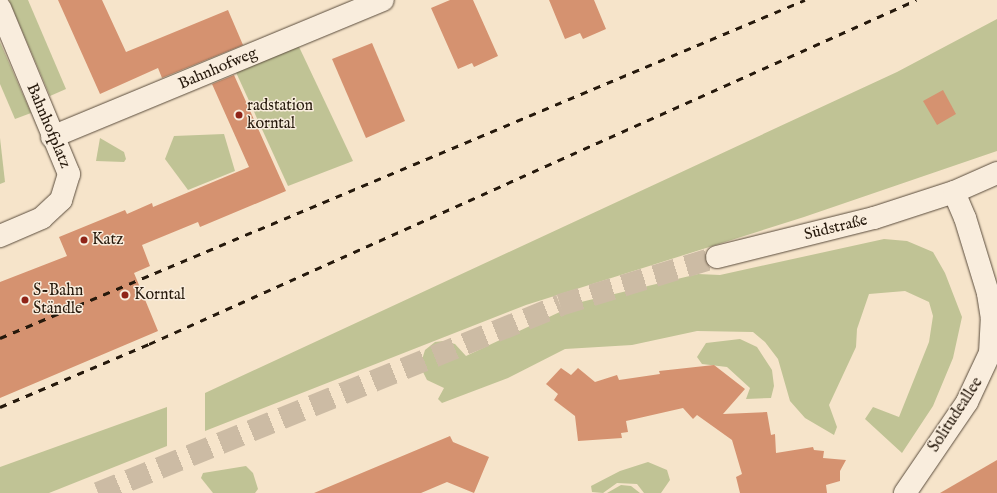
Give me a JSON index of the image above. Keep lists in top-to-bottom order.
{
  "streets": {
    "street": [
      "Bahnhofweg",
      "Bahnhofplatz",
      "Südstraße",
      "Solitudeallee"
    ]
  },
  "crossings": [
    ["Bahnhofweg", "Bahnhofplatz"],
    ["Südstraße", "Solitudeallee"]
  ],
  "places": [
    "radstation korntal",
    "Katz",
    "Korntal",
    "S-Bahn Ständle"
  ]
}
